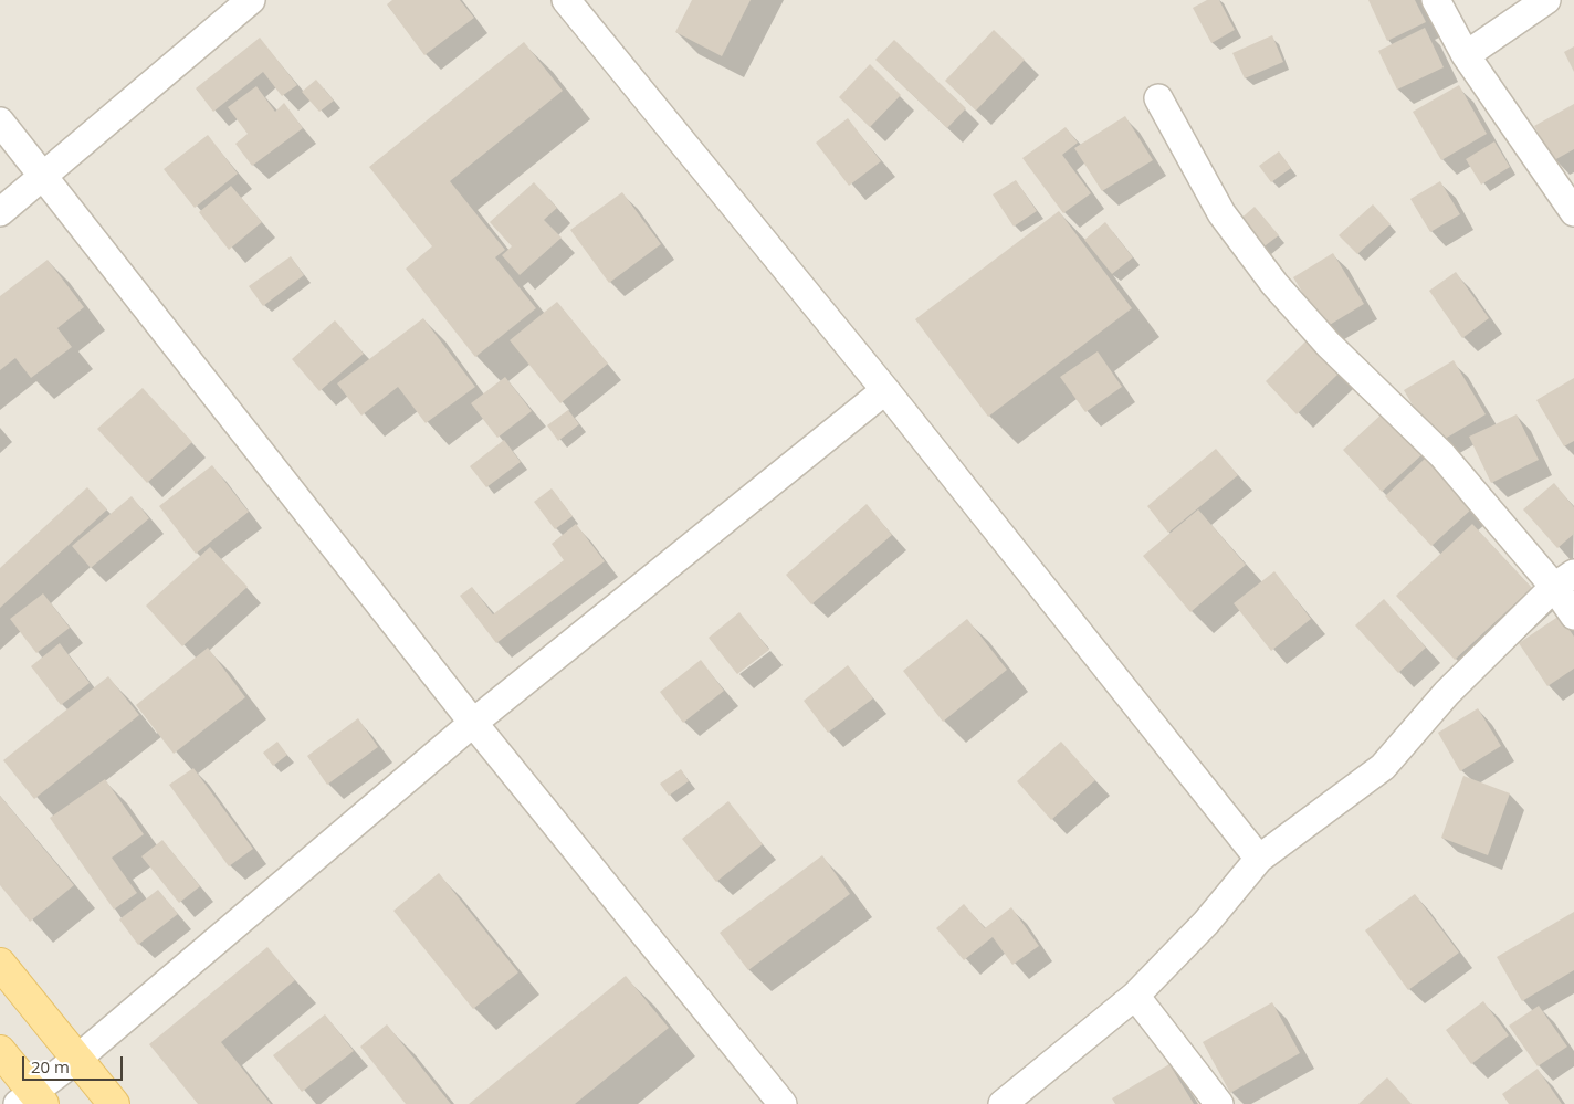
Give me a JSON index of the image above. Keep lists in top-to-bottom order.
{
  "scale_bar": "20 m"
}
